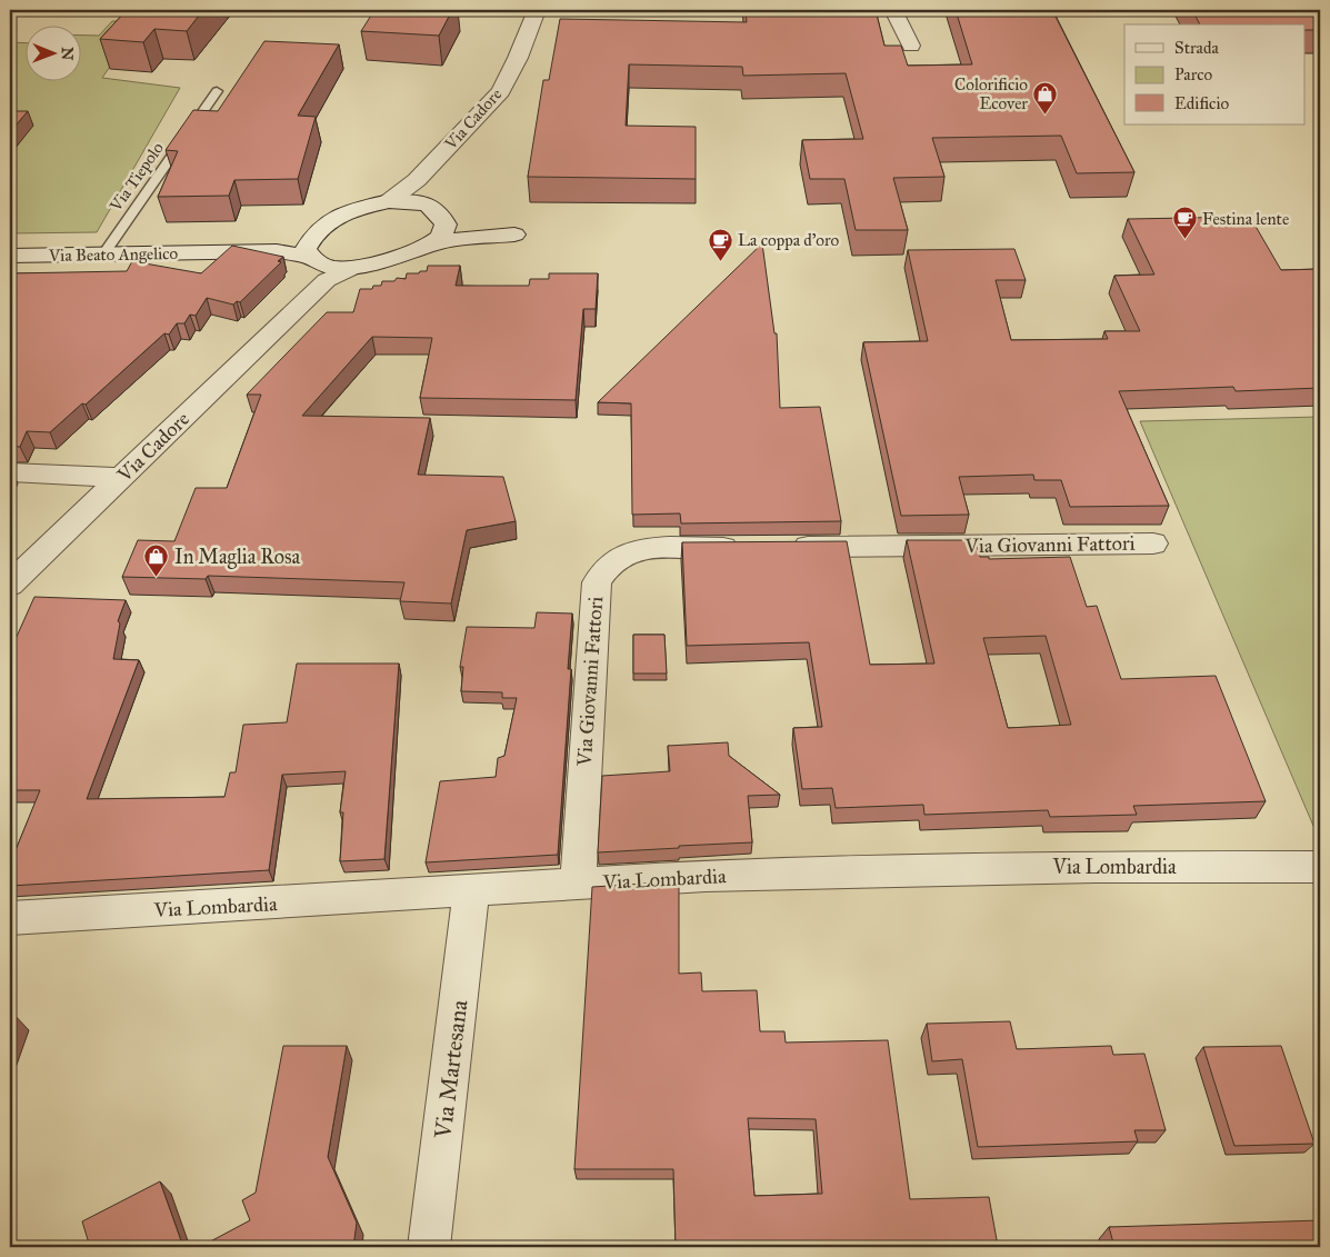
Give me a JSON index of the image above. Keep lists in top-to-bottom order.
{
  "streets": {
    "street": [
      "Via Cadore",
      "Via Beato Angelico",
      "Via Giovanni Fattori",
      "Via Lombardia",
      "Via Martesana"
    ],
    "lane": ["Via Tiepolo"]
  },
  "crossings": [
    ["Via Cadore", "Via Beato Angelico"],
    ["Via Tiepolo", "Via Beato Angelico"],
    ["Via Giovanni Fattori", "Via Lombardia"],
    ["Via Lombardia", "Via Martesana"]
  ],
  "places": {
    "shop": ["Colorificio Ecover", "In Maglia Rosa"],
    "cafe": ["Festina lente", "La coppa d'oro"]
  },
  "legend": ["Strada", "Parco", "Edificio"],
  "north": "right"
}
